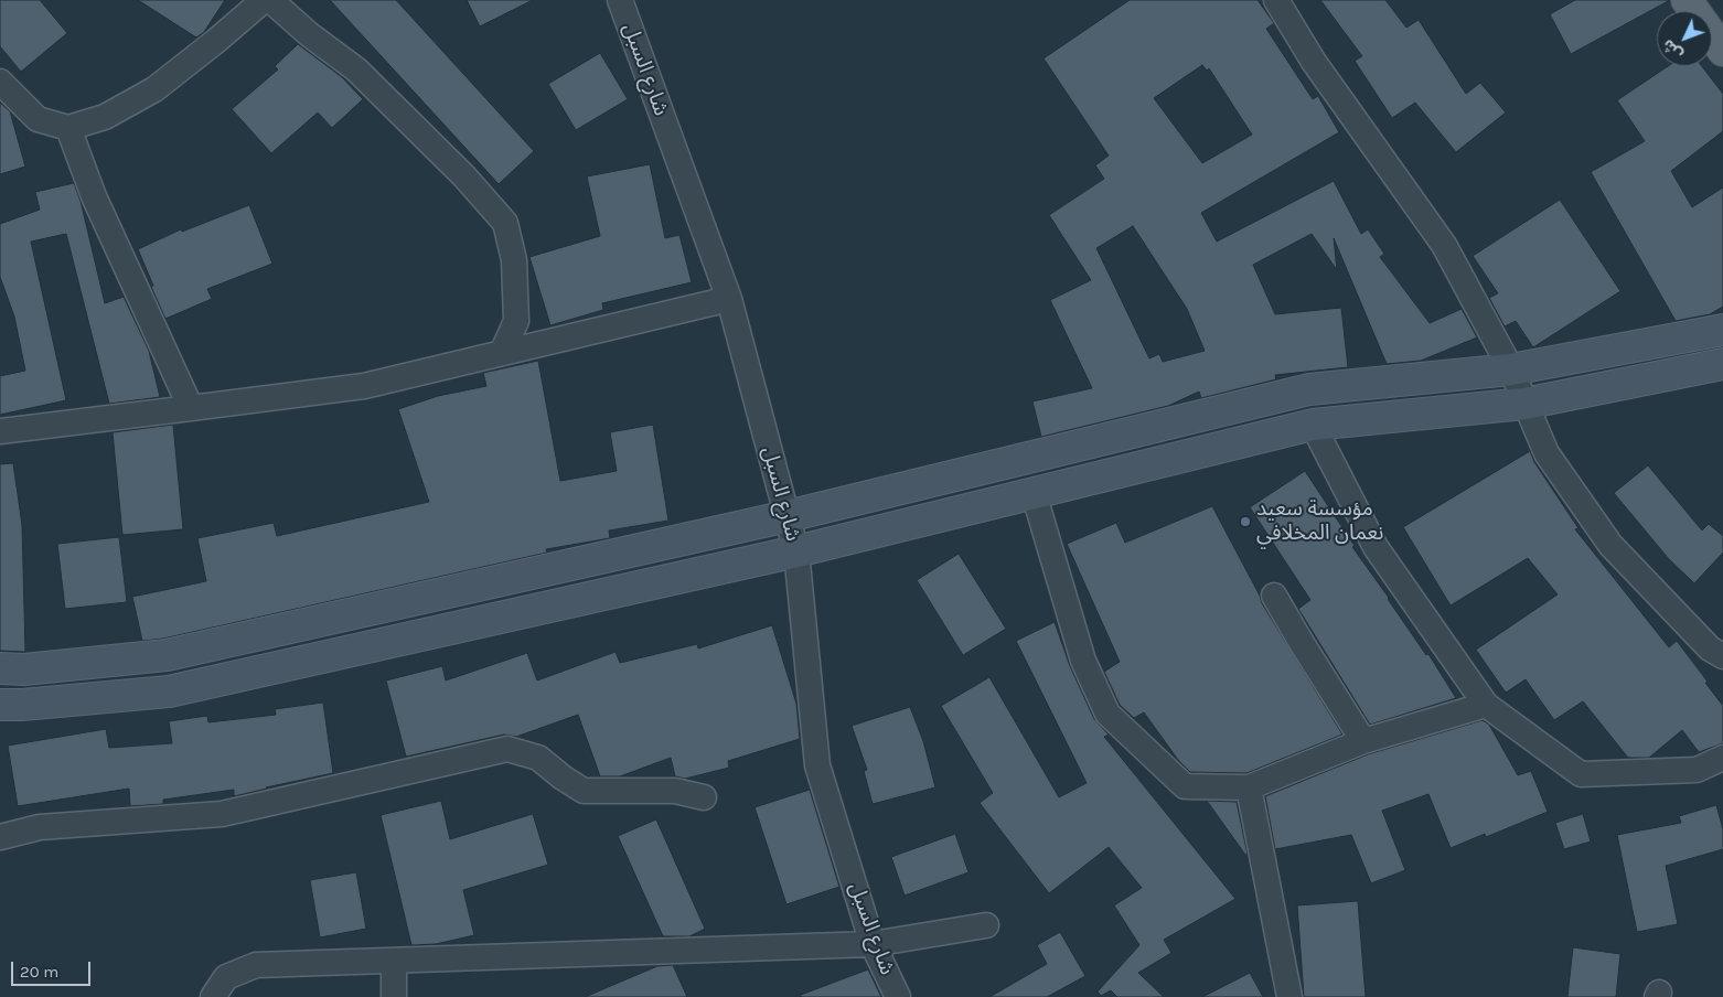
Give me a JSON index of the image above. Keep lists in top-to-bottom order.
{
  "streets": {
    "street": ["شارع السبل"]
  },
  "places": ["مؤسسة سعيد نعمان المخلافي"],
  "scale_bar": "20 m",
  "north": "bottom left"
}
